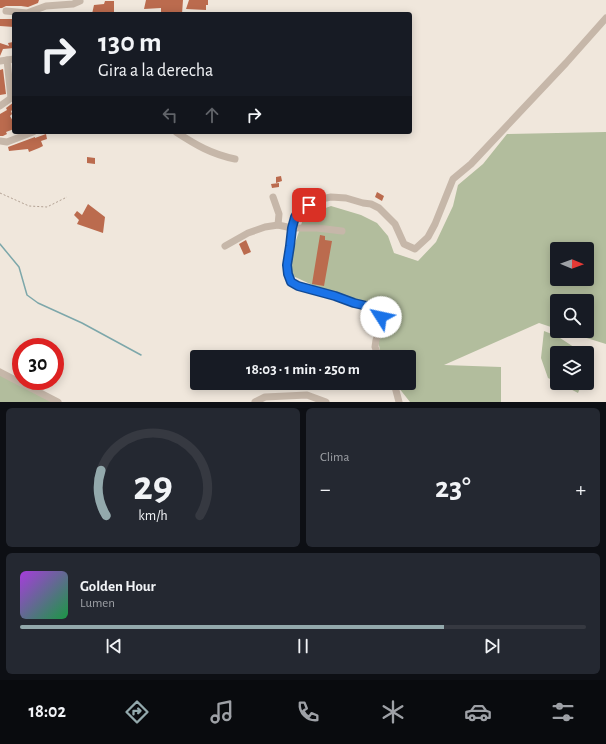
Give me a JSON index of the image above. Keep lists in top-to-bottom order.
{
  "north": "right",
  "page": {
    "turn": ["130 m", "Gira a la derecha"],
    "limit": "30",
    "trip": "18:03 · 1 min · 250 m",
    "tile": "Clima",
    "heat": ["−", "23°", "+"],
    "song": ["Golden Hour", "Lumen"],
    "tabs": "18:02",
    "gauge": ["29", "km/h"]
  }
}
